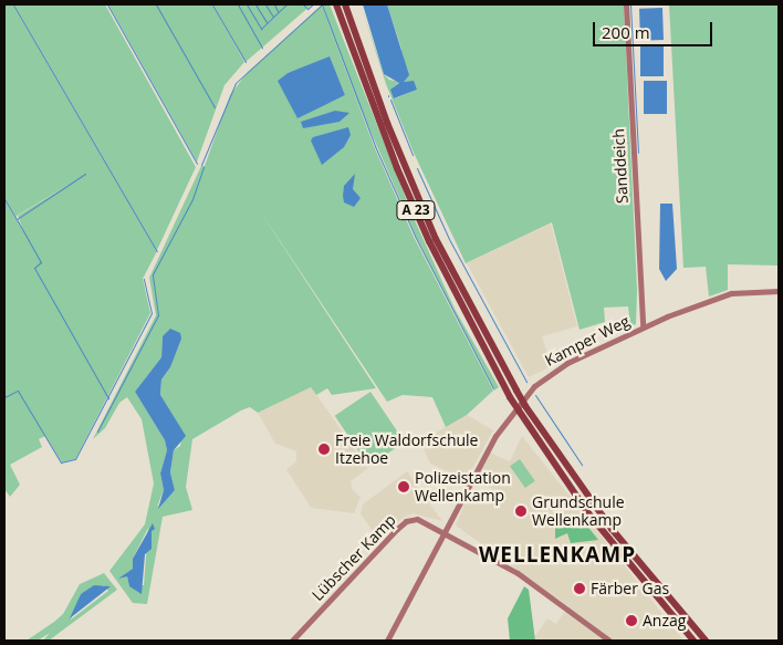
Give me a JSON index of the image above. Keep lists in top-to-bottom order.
{
  "streets": {
    "highway": ["A 23"],
    "street": ["Sanddeich", "Kamper Weg", "Lübscher Kamp"]
  },
  "crossings": [
    ["Sanddeich", "Kamper Weg"],
    ["Kamper Weg", "Lübscher Kamp"]
  ],
  "districts": ["WELLENKAMP"],
  "places": [
    "Freie Waldorfschule Itzehoe",
    "Polizeistation Wellenkamp",
    "Grundschule Wellenkamp",
    "Färber Gas",
    "Anzag"
  ],
  "scale_bar": "200 m"
}
